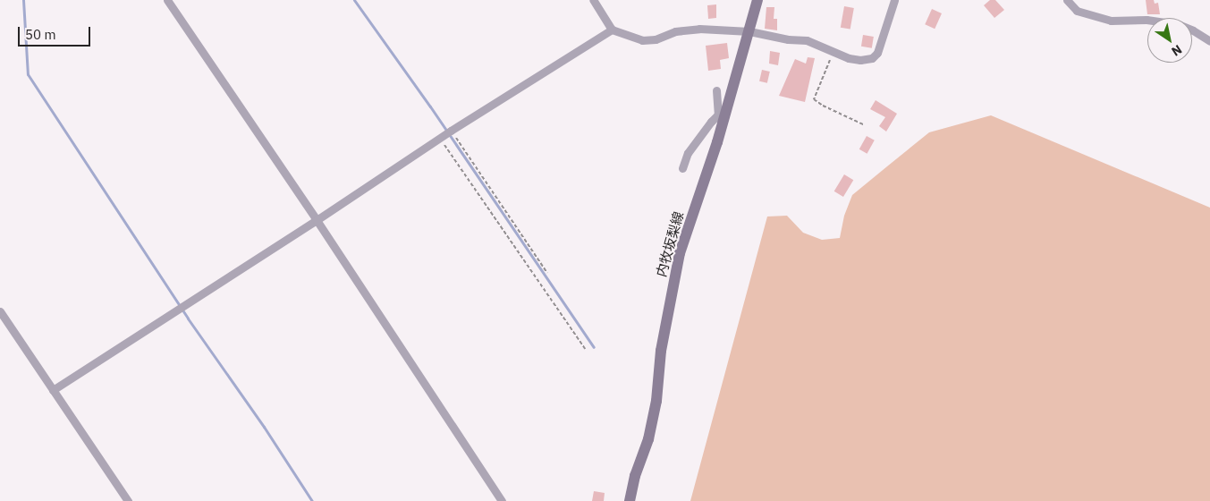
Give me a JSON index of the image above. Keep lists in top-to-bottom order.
{
  "streets": {
    "main road": ["内牧坂梨線"]
  },
  "scale_bar": "50 m",
  "north": "bottom right"
}
